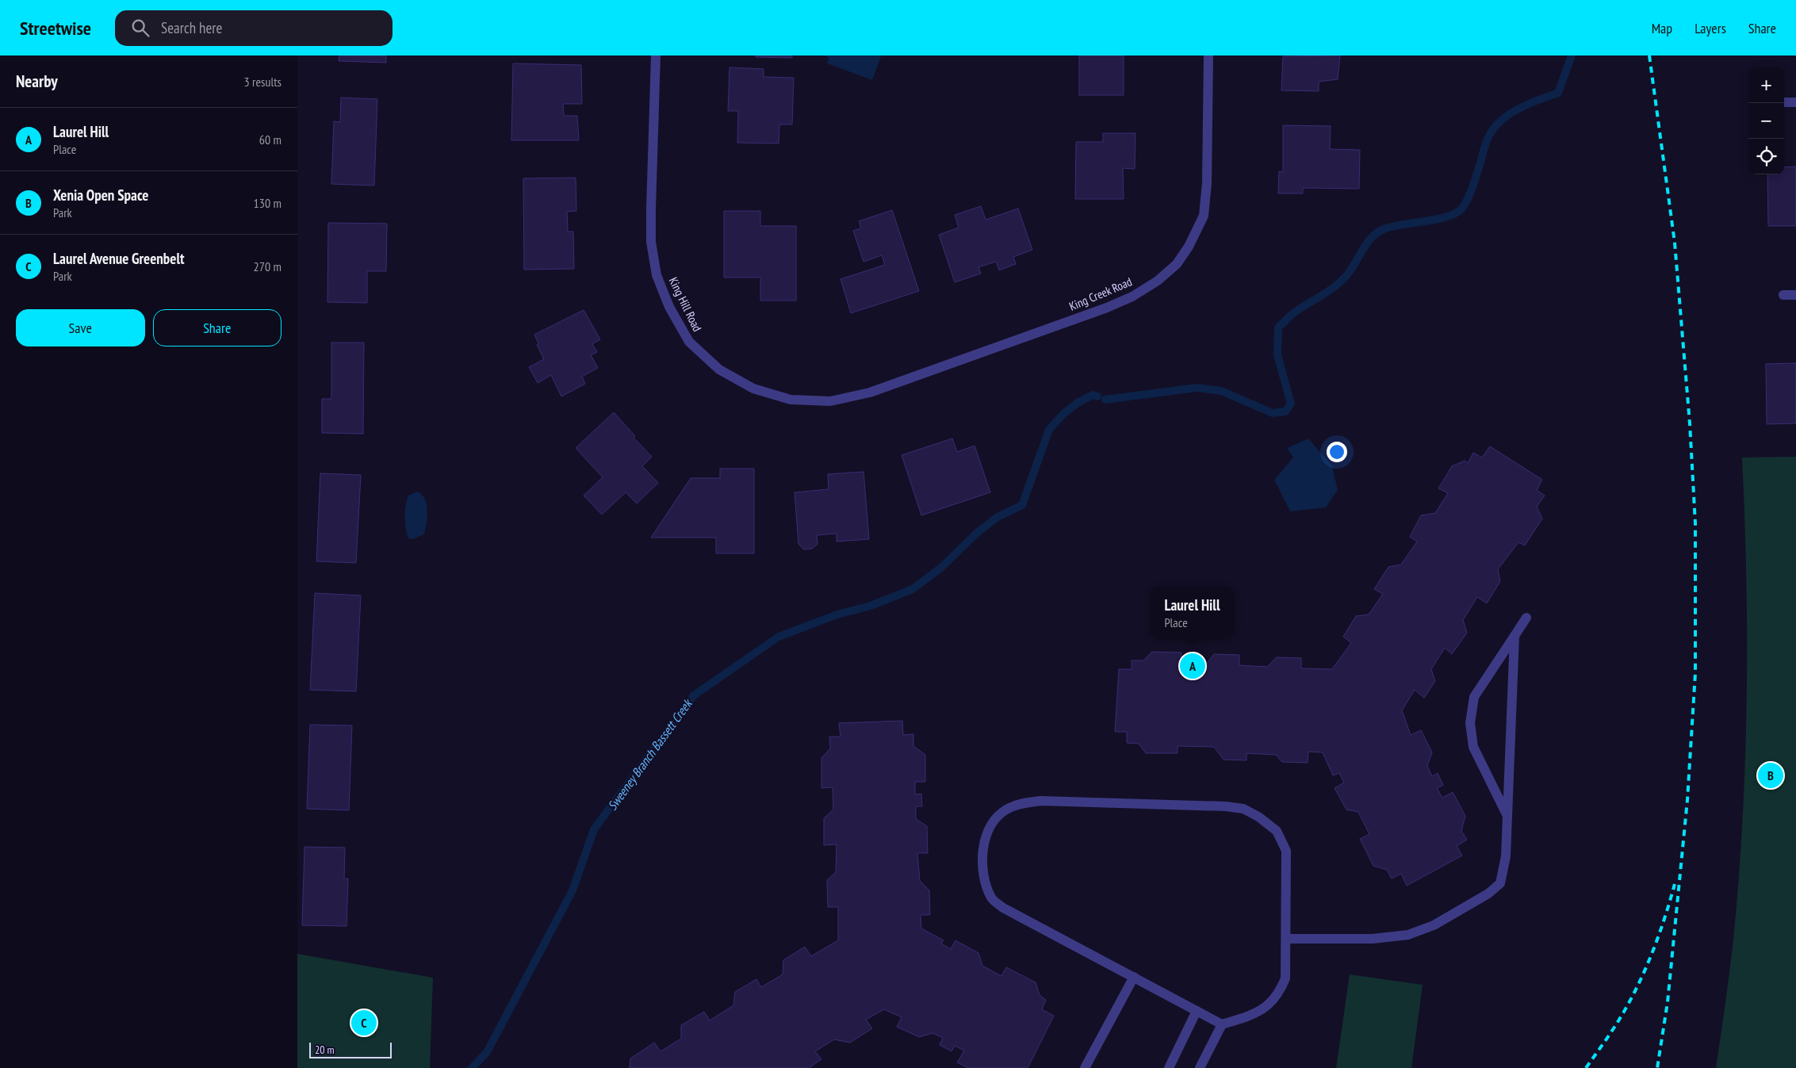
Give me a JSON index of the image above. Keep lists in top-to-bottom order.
{
  "streets": {
    "street": ["King Creek Road", "King Hill Road"]
  },
  "crossings": [
    ["King Creek Road", "King Hill Road"]
  ],
  "water": ["Sweeney Branch Bassett Creek"],
  "scale_bar": "20 m",
  "page": {
    "header": "Streetwise",
    "search": "Search here",
    "nav": ["Map", "Layers", "Share"],
    "heading": ["Nearby", "3 results"],
    "map_buttons": ["+", "−"],
    "list": [
      {
        "mark": "A",
        "name": "Laurel Hill",
        "note": "Place",
        "value": "60 m"
      },
      {
        "mark": "B",
        "name": "Xenia Open Space",
        "note": "Park",
        "value": "130 m"
      },
      {
        "mark": "C",
        "name": "Laurel Avenue Greenbelt",
        "note": "Park",
        "value": "270 m"
      }
    ],
    "buttons": ["Save", "Share"],
    "popup": ["Laurel Hill", "Place"],
    "pins": ["A", "B", "C"],
    "scale": "20 m"
  }
}
